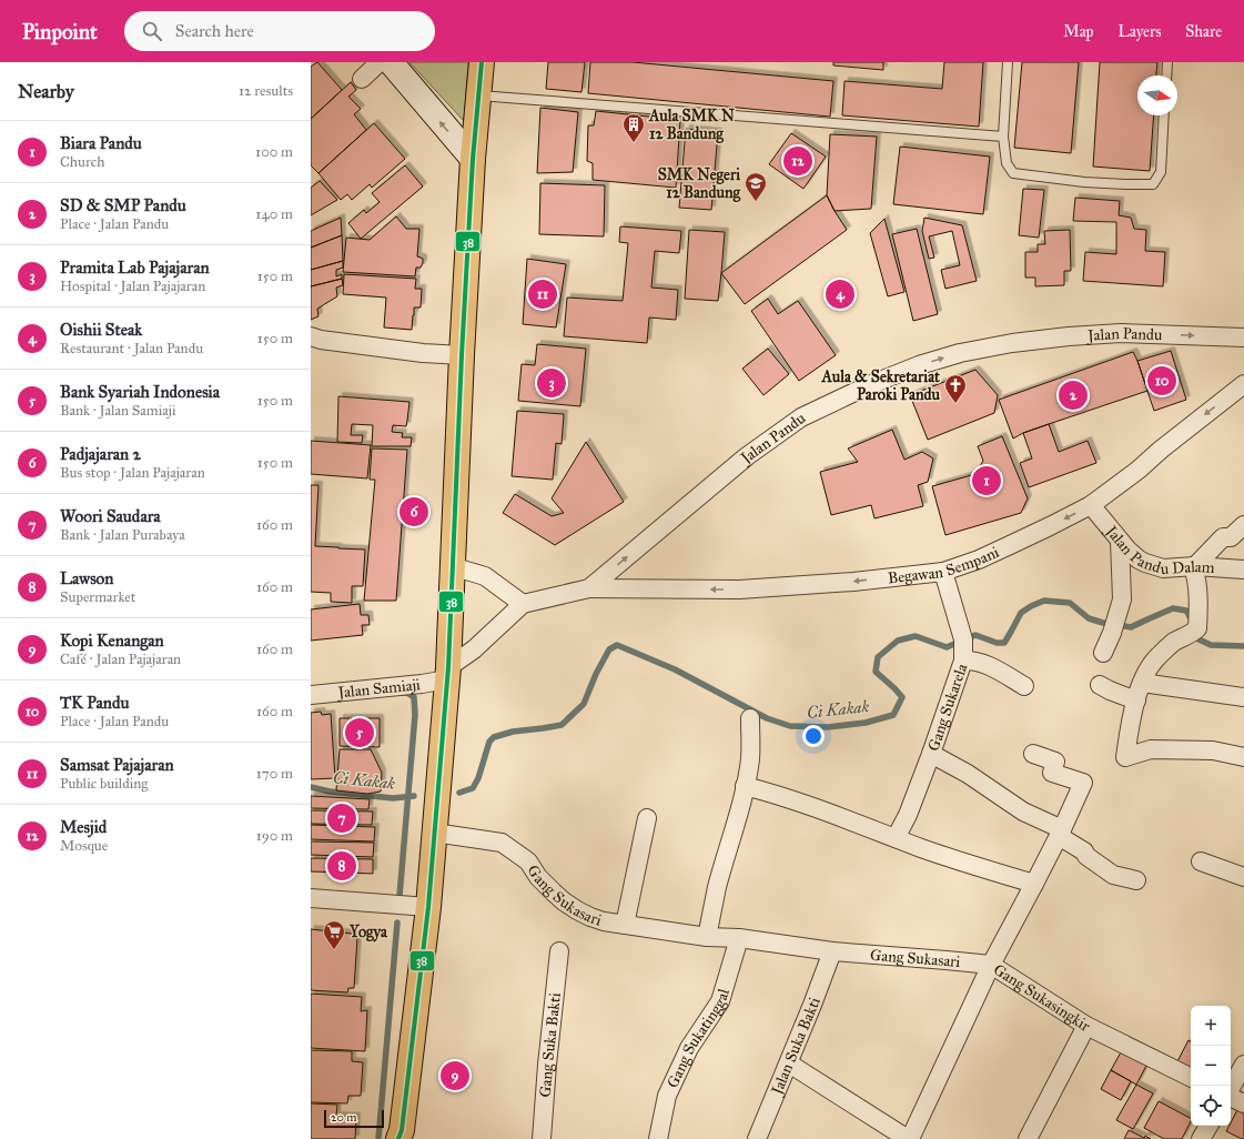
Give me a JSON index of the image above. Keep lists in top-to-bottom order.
{
  "streets": {
    "street": [
      "Jalan Pandu",
      "Jalan Pandu Dalam",
      "Begawan Sempani",
      "Jalan Samiaji",
      "Gang Sukarela",
      "Gang Sukasari",
      "Gang Sukasingkir",
      "Gang Sukatinggal",
      "Gang Suka Bakti",
      "Jalan Suka Bakti"
    ]
  },
  "crossings": [
    ["Jalan Pandu", "Begawan Sempani"],
    ["Jalan Pandu", "Jalan Samiaji"],
    ["Jalan Pandu Dalam", "Begawan Sempani"],
    ["Gang Sukasari", "Gang Sukasingkir"],
    ["Gang Sukasari", "Gang Sukatinggal"],
    ["Gang Sukasari", "Jalan Suka Bakti"]
  ],
  "one_way": ["Jalan Pandu", "Begawan Sempani"],
  "water": ["Ci Kakak"],
  "places": {
    "building": ["Aula SMK N 12 Bandung"],
    "school or university": ["SMK Negeri 12 Bandung"],
    "church": ["Aula & Sekretariat Paroki Pandu"],
    "supermarket": ["Yogya"]
  },
  "lines": ["transit line 38"],
  "scale_bar": "20 m",
  "north": "right",
  "page": {
    "header": "Pinpoint",
    "search": "Search here",
    "nav": ["Map", "Layers", "Share"],
    "heading": ["Nearby", "12 results"],
    "list": [
      {
        "mark": "1",
        "name": "Biara Pandu",
        "note": "Church",
        "value": "100 m"
      },
      {
        "mark": "2",
        "name": "SD & SMP Pandu",
        "note": "Place · Jalan Pandu",
        "value": "140 m"
      },
      {
        "mark": "3",
        "name": "Pramita Lab Pajajaran",
        "note": "Hospital · Jalan Pajajaran",
        "value": "150 m"
      },
      {
        "mark": "4",
        "name": "Oishii Steak",
        "note": "Restaurant · Jalan Pandu",
        "value": "150 m"
      },
      {
        "mark": "5",
        "name": "Bank Syariah Indonesia",
        "note": "Bank · Jalan Samiaji",
        "value": "150 m"
      },
      {
        "mark": "6",
        "name": "Padjajaran 2",
        "note": "Bus stop · Jalan Pajajaran",
        "value": "150 m"
      },
      {
        "mark": "7",
        "name": "Woori Saudara",
        "note": "Bank · Jalan Purabaya",
        "value": "160 m"
      },
      {
        "mark": "8",
        "name": "Lawson",
        "note": "Supermarket",
        "value": "160 m"
      },
      {
        "mark": "9",
        "name": "Kopi Kenangan",
        "note": "Café · Jalan Pajajaran",
        "value": "160 m"
      },
      {
        "mark": "10",
        "name": "TK Pandu",
        "note": "Place · Jalan Pandu",
        "value": "160 m"
      },
      {
        "mark": "11",
        "name": "Samsat Pajajaran",
        "note": "Public building",
        "value": "170 m"
      },
      {
        "mark": "12",
        "name": "Mesjid",
        "note": "Mosque",
        "value": "190 m"
      }
    ],
    "pins": [
      "12",
      "4",
      "11",
      "10",
      "3",
      "2",
      "1",
      "6",
      "5",
      "7",
      "8",
      "9"
    ],
    "map_buttons": ["+", "−"],
    "scale": "20 m"
  }
}
